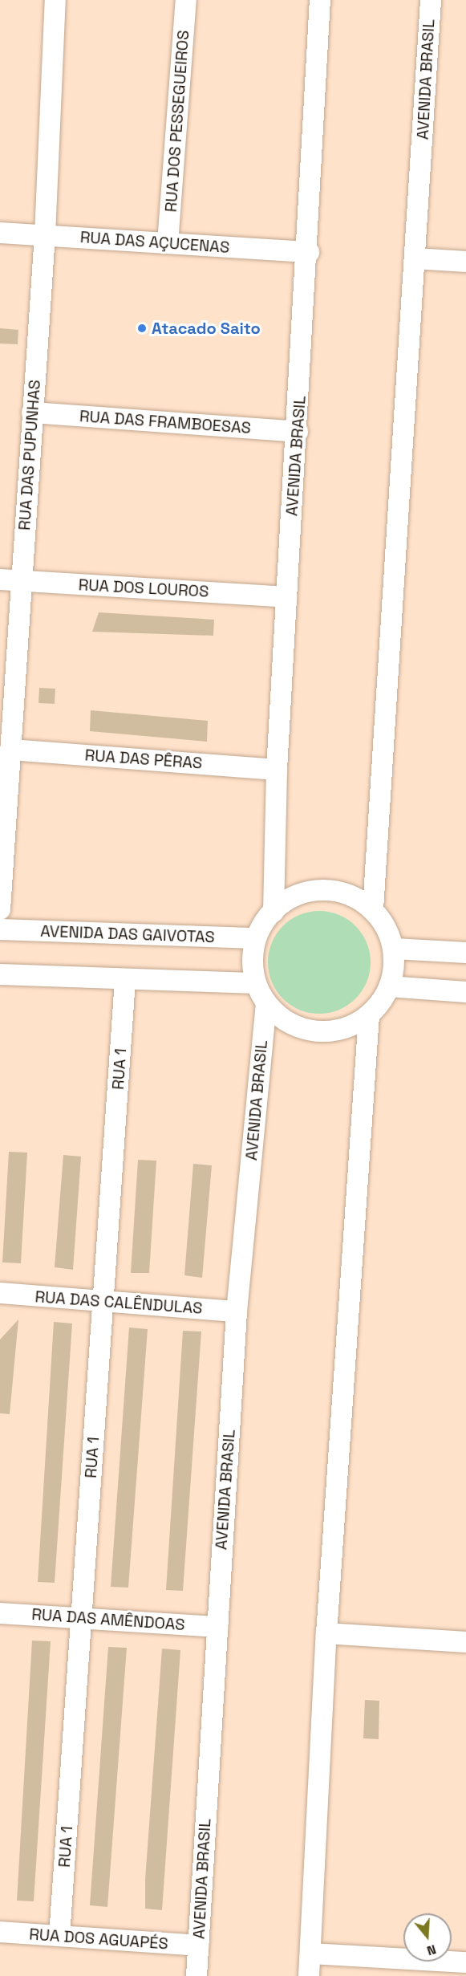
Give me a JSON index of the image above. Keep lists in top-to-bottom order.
{
  "streets": {
    "street": [
      "AVENIDA BRASIL",
      "RUA DOS PESSEGUEIROS",
      "RUA DAS AÇUCENAS",
      "RUA DAS FRAMBOESAS",
      "RUA DAS PUPUNHAS",
      "RUA DOS LOUROS",
      "RUA DAS PÊRAS",
      "AVENIDA DAS GAIVOTAS",
      "RUA 1",
      "RUA DAS CALÊNDULAS",
      "RUA DAS AMÊNDOAS",
      "RUA DOS AGUAPÉS"
    ]
  },
  "crossings": [
    ["AVENIDA BRASIL", "RUA DAS AÇUCENAS"],
    ["AVENIDA BRASIL", "RUA DAS FRAMBOESAS"],
    ["AVENIDA BRASIL", "RUA DOS LOUROS"],
    ["AVENIDA BRASIL", "RUA DAS PÊRAS"],
    ["AVENIDA BRASIL", "AVENIDA DAS GAIVOTAS"],
    ["AVENIDA BRASIL", "RUA DAS CALÊNDULAS"],
    ["AVENIDA BRASIL", "RUA DAS AMÊNDOAS"],
    ["AVENIDA BRASIL", "RUA DOS AGUAPÉS"],
    ["RUA DOS PESSEGUEIROS", "RUA DAS AÇUCENAS"],
    ["RUA DAS AÇUCENAS", "RUA DAS PUPUNHAS"],
    ["RUA DAS FRAMBOESAS", "RUA DAS PUPUNHAS"],
    ["RUA DAS PUPUNHAS", "RUA DOS LOUROS"],
    ["RUA DAS PUPUNHAS", "RUA DAS PÊRAS"],
    ["RUA 1", "RUA DAS CALÊNDULAS"],
    ["RUA 1", "RUA DAS AMÊNDOAS"],
    ["RUA 1", "RUA DOS AGUAPÉS"]
  ],
  "places": ["Atacado Saito"],
  "north": "bottom"
}
